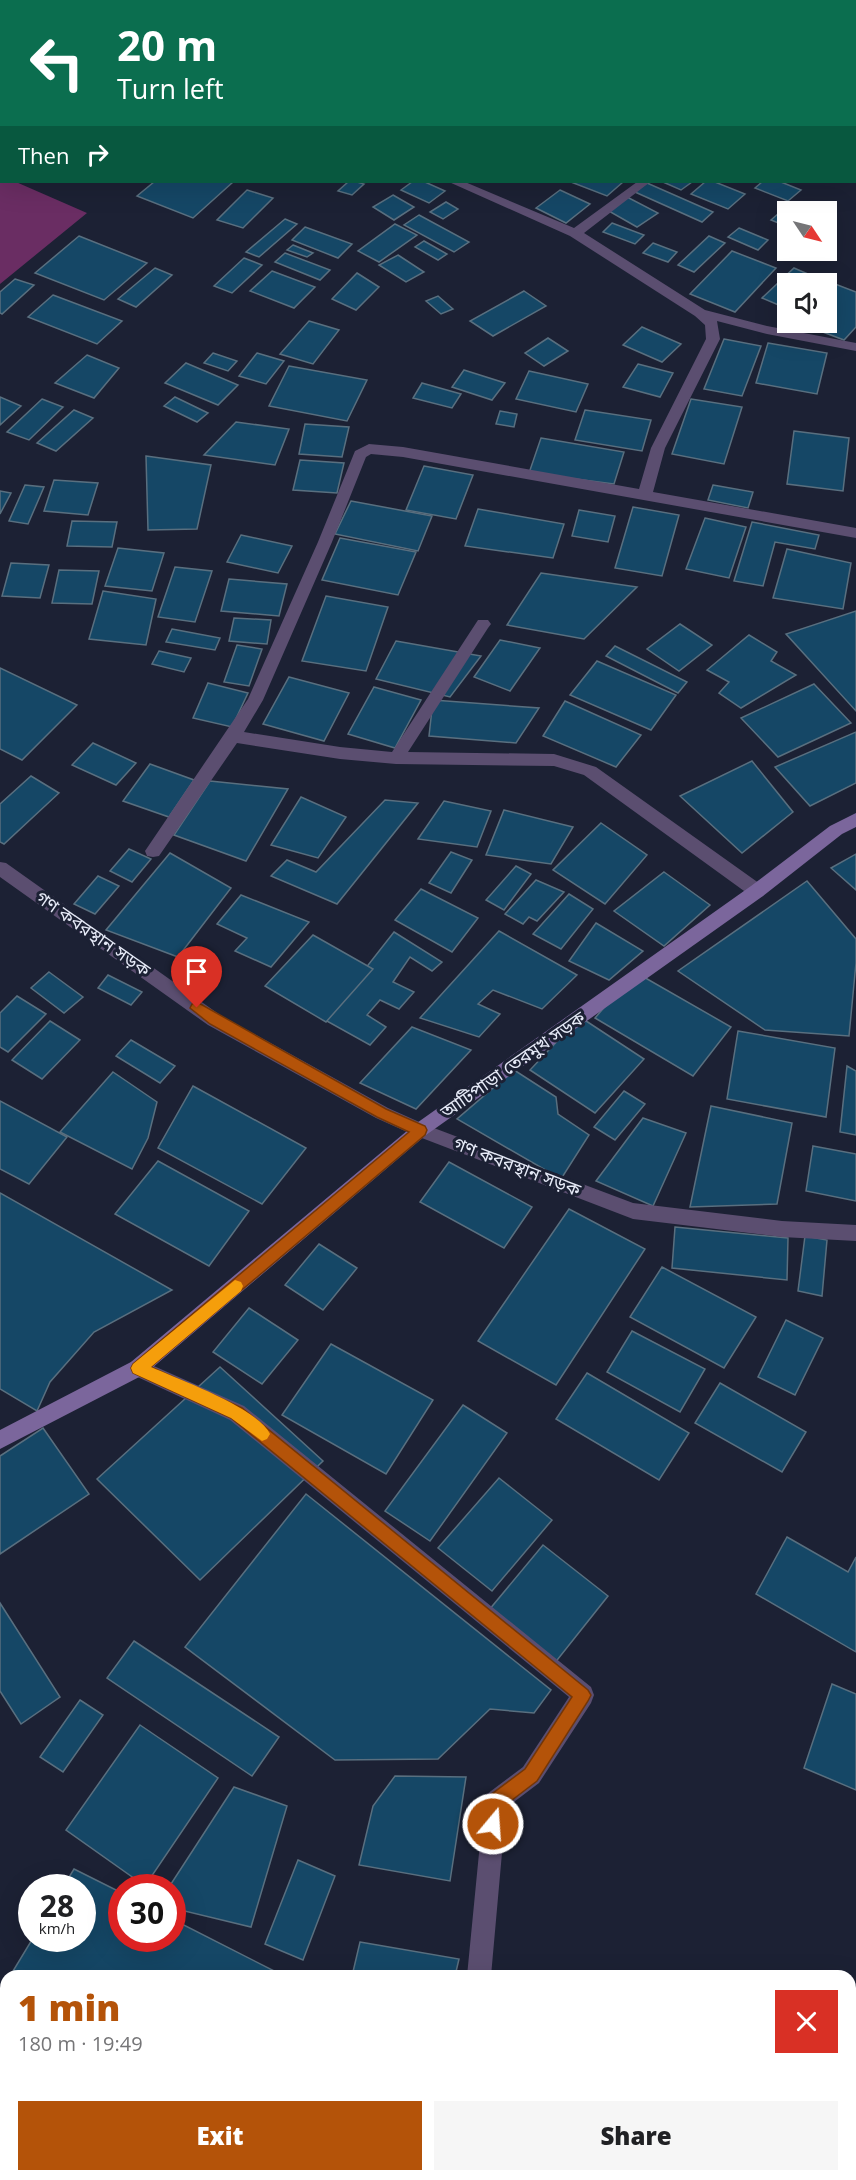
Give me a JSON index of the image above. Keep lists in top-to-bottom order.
{
  "streets": {
    "main road": ["আটিপাড়া তেরমুখ সড়ক"],
    "street": ["গণ কবরস্থান সড়ক"]
  },
  "crossings": [
    ["গণ কবরস্থান সড়ক", "আটিপাড়া তেরমুখ সড়ক"]
  ],
  "north": "bottom right",
  "page": {
    "turn": ["20 m", "Turn left"],
    "then": "Then",
    "speed": "28 km/h",
    "limit": "30",
    "heading": ["1 min", "180 m · 19:49"],
    "buttons": ["Exit", "Share"]
  }
}
